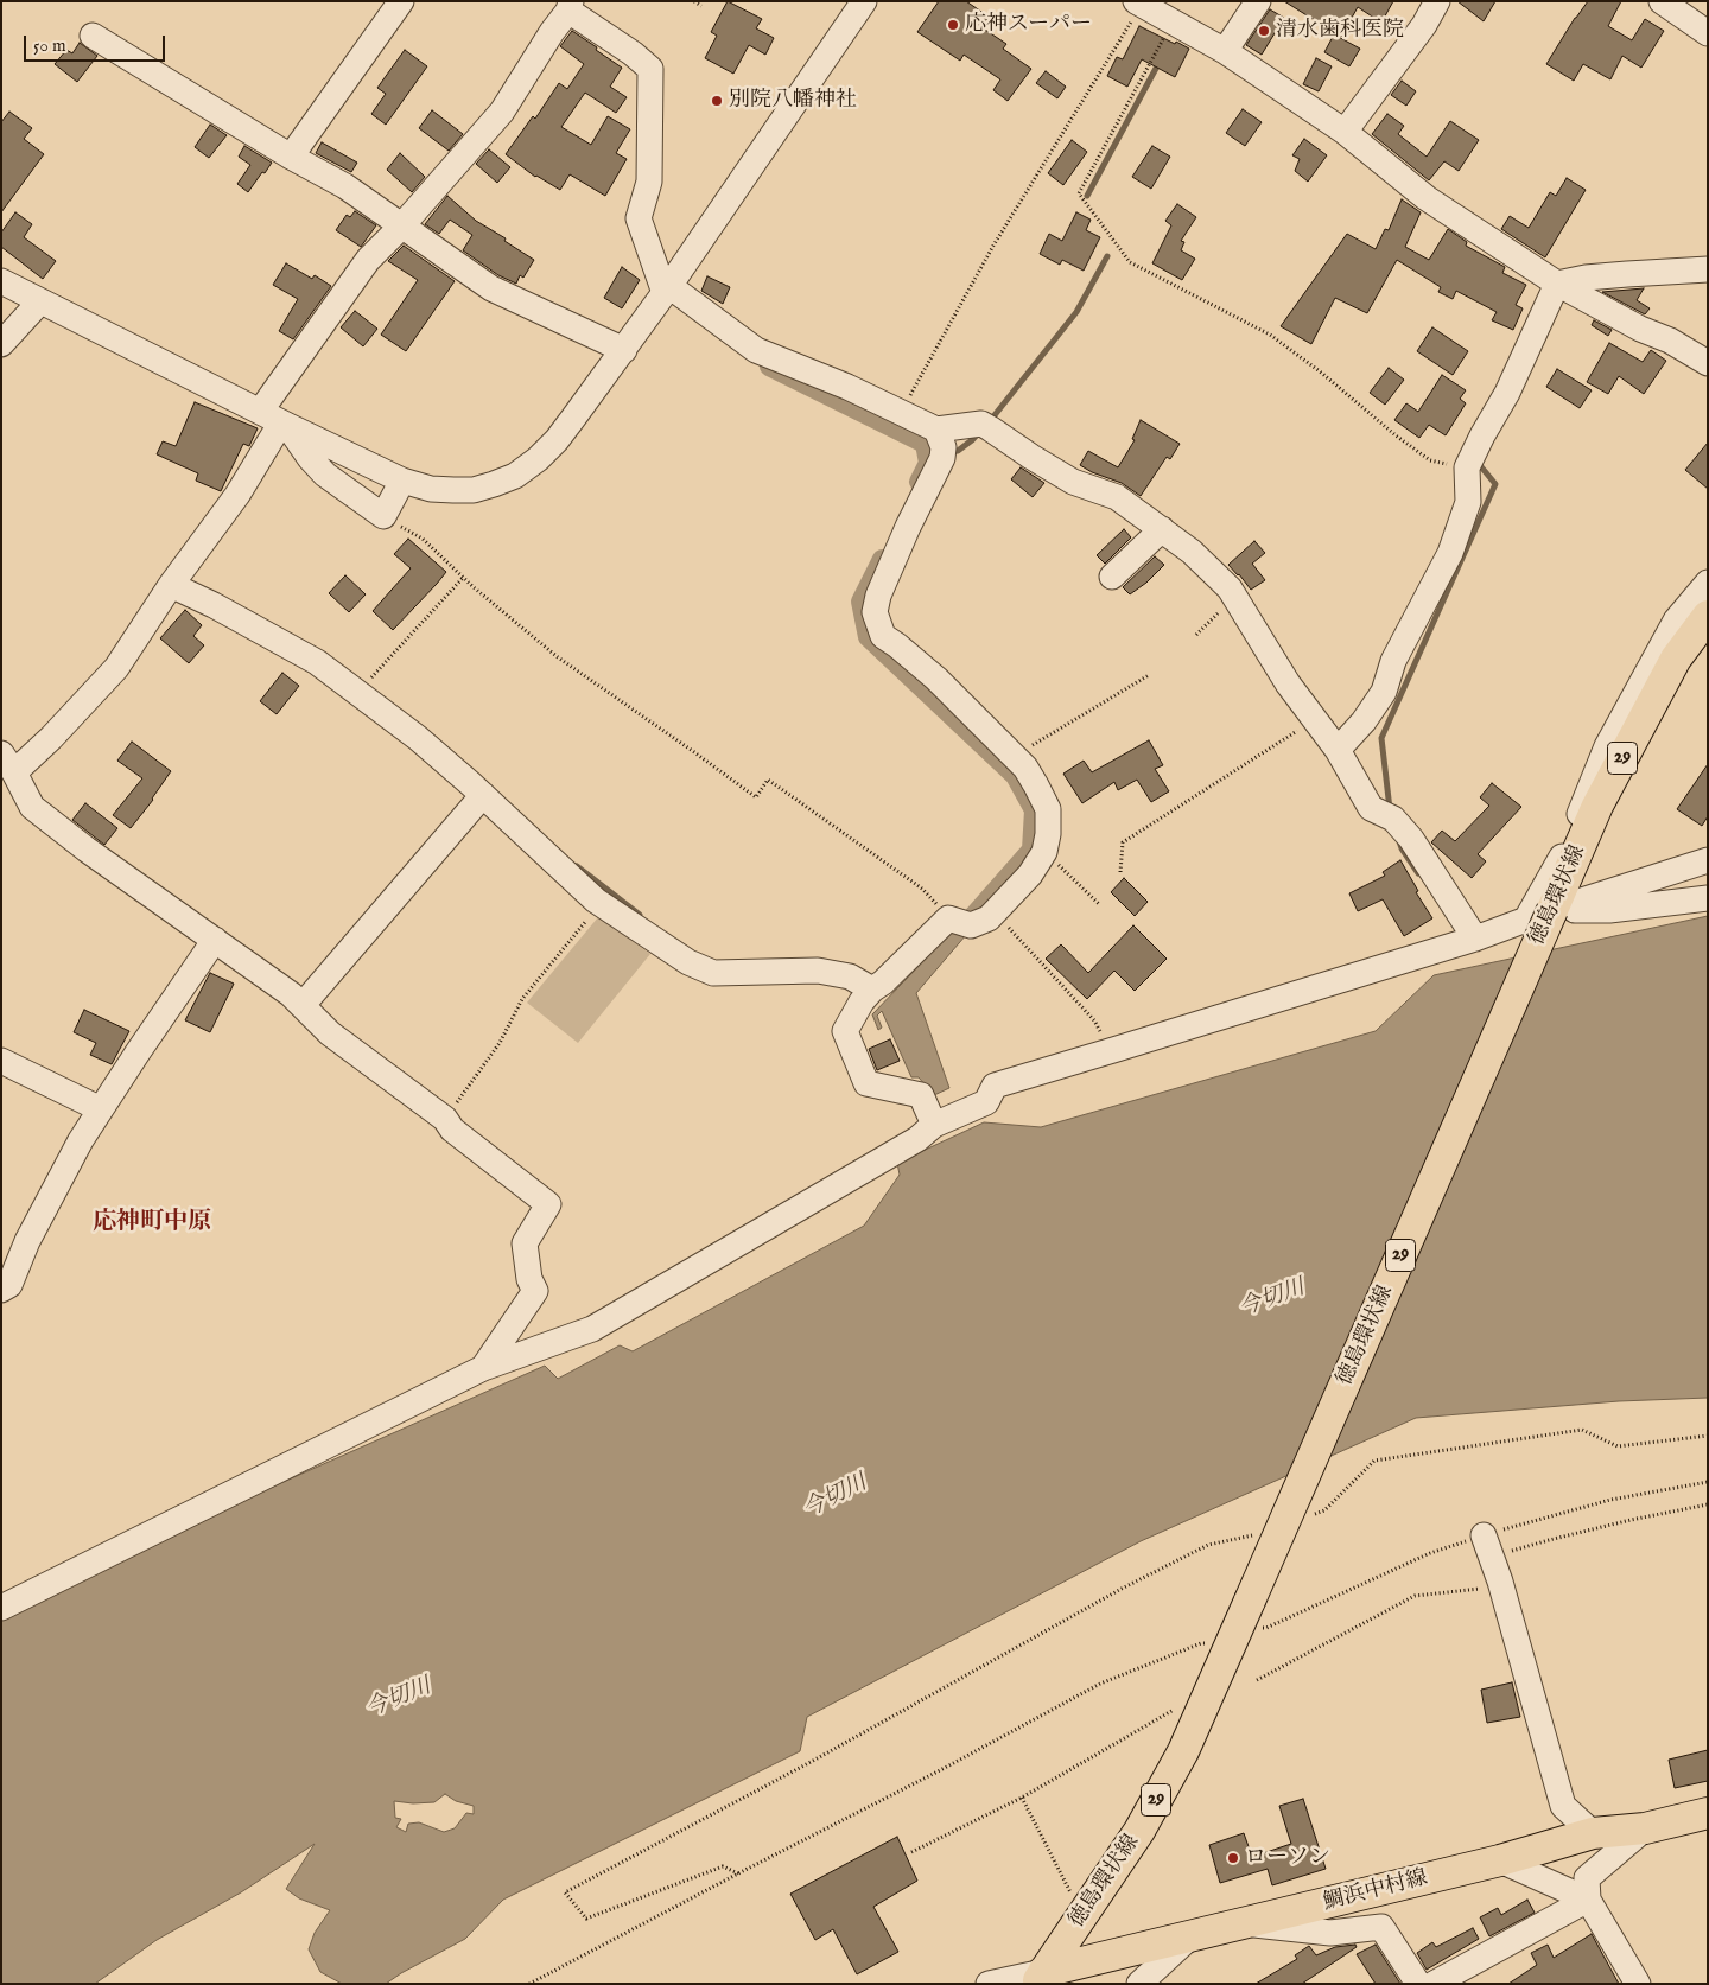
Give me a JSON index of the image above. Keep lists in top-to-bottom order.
{
  "streets": {
    "main road": ["29", "徳島環状線", "鯛浜中村線"]
  },
  "crossings": [
    ["徳島環状線", "鯛浜中村線"]
  ],
  "districts": ["応神町中原"],
  "water": ["今切川"],
  "places": [
    "応神スーパー",
    "清水歯科医院",
    "別院八幡神社",
    "ローソン"
  ],
  "scale_bar": "50 m"
}
